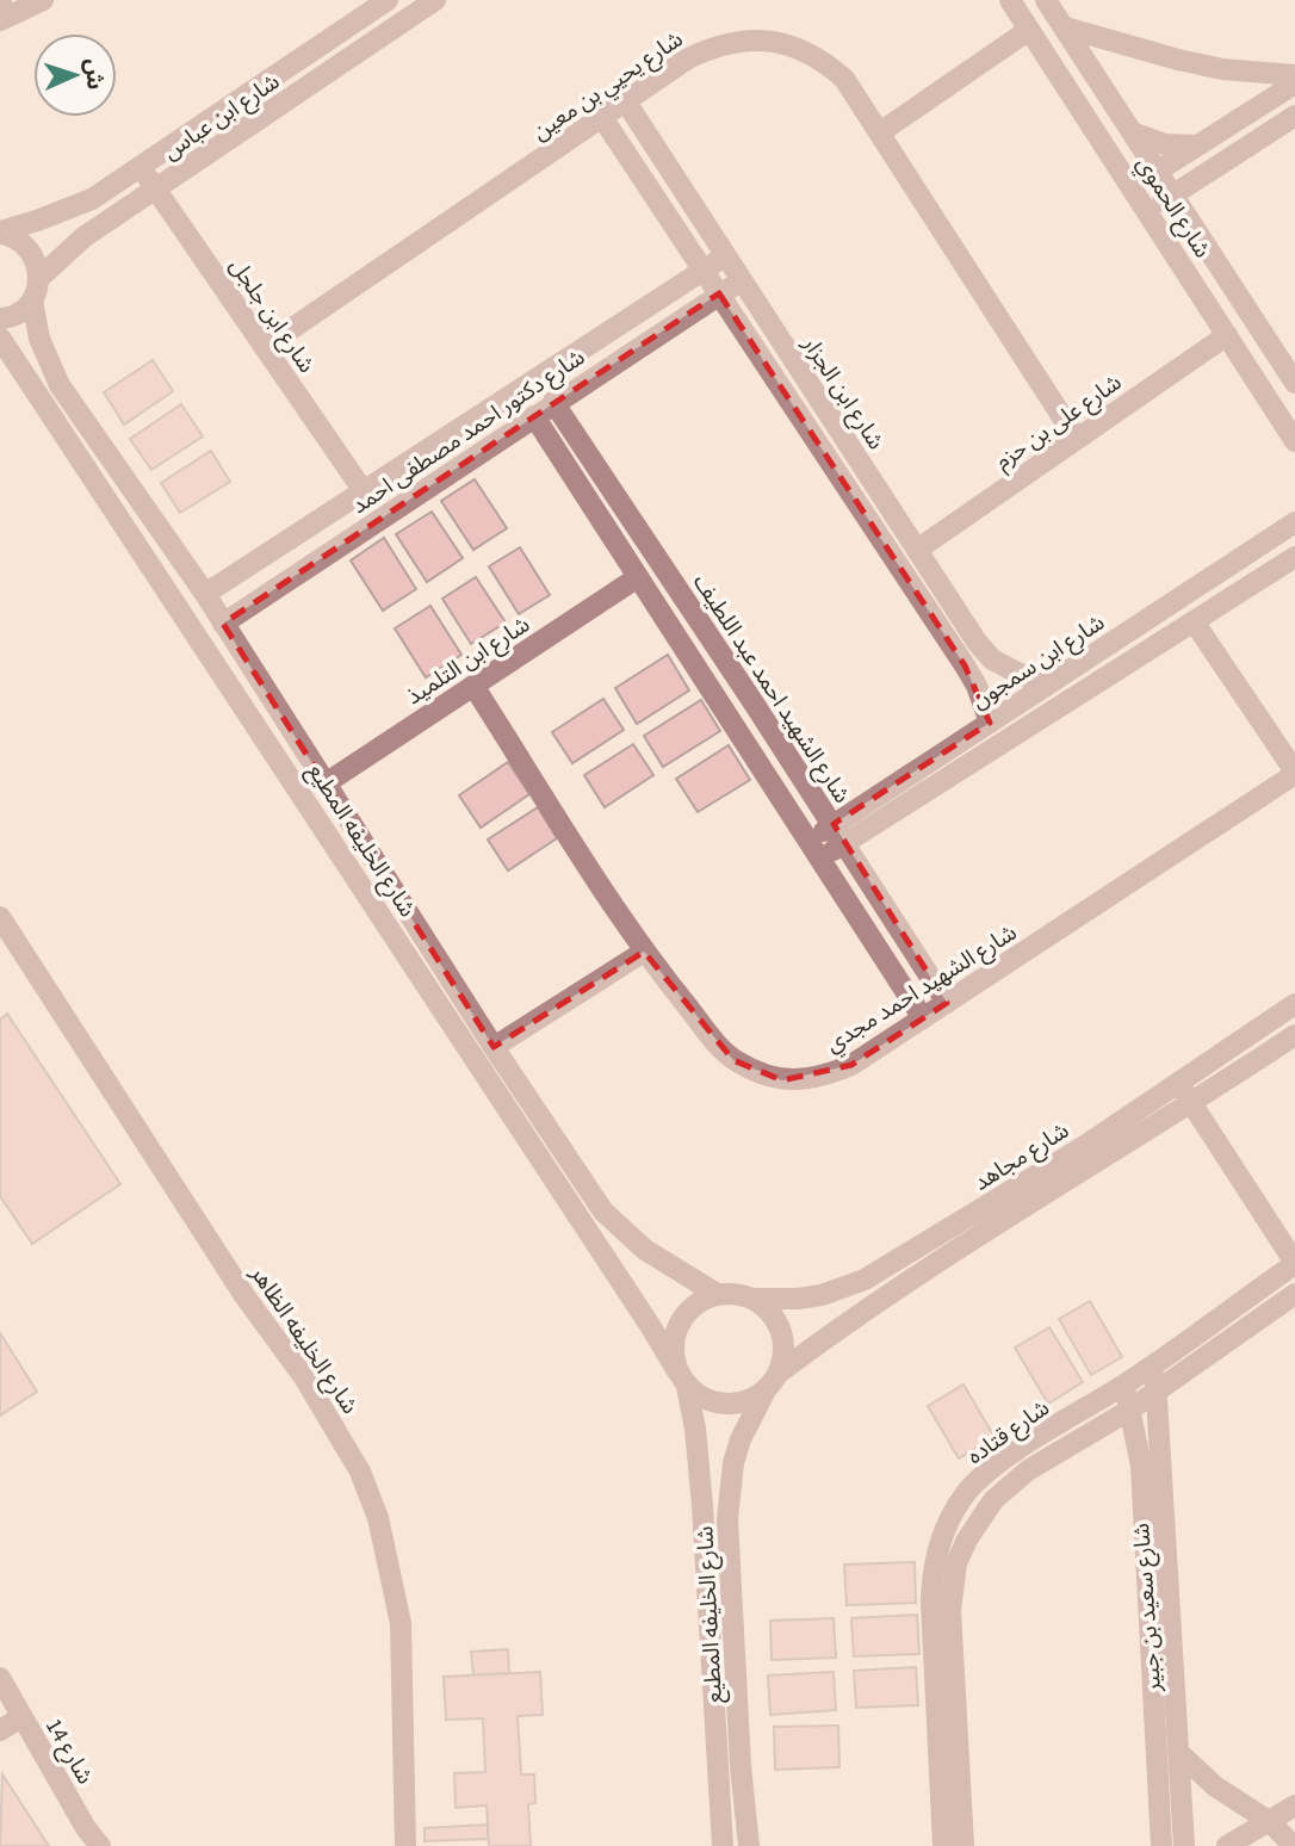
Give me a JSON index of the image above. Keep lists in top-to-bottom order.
{
  "streets": {
    "street": [
      "شارع يحيي بن معين",
      "شارع ابن عباس",
      "شارع الحموي",
      "شارع ابن جلجل",
      "شارع ابن الجزار",
      "شارع على بن حزم",
      "شارع دكتور احمد مصطفى احمد",
      "شارع ابن التلميذ",
      "شارع ابن سمجون",
      "شارع الشهيد احمد عبد اللطيف",
      "شارع الخليفه المطيع",
      "شارع الشهيد احمد مجدي",
      "شارع مجاهد",
      "شارع الخليفه الظاهر",
      "شارع قتاده",
      "شارع سعيد بن جبير",
      "شارع 14"
    ]
  },
  "crossings": [
    ["شارع يحيي بن معين", "شارع ابن جلجل"],
    ["شارع يحيي بن معين", "شارع ابن الجزار"],
    ["شارع يحيي بن معين", "شارع على بن حزم"],
    ["شارع ابن عباس", "شارع ابن جلجل"],
    ["شارع الحموي", "شارع على بن حزم"],
    ["شارع ابن جلجل", "شارع دكتور احمد مصطفى احمد"],
    ["شارع ابن الجزار", "شارع على بن حزم"],
    ["شارع ابن الجزار", "شارع دكتور احمد مصطفى احمد"],
    ["شارع ابن الجزار", "شارع ابن سمجون"],
    ["شارع دكتور احمد مصطفى احمد", "شارع الشهيد احمد عبد اللطيف"],
    ["شارع دكتور احمد مصطفى احمد", "شارع الخليفه المطيع"],
    ["شارع ابن التلميذ", "شارع الخليفه المطيع"],
    ["شارع ابن التلميذ", "شارع الشهيد احمد مجدي"],
    ["شارع ابن سمجون", "شارع الشهيد احمد عبد اللطيف"],
    ["شارع الشهيد احمد عبد اللطيف", "شارع الشهيد احمد مجدي"],
    ["شارع الخليفه المطيع", "شارع مجاهد"],
    ["شارع قتاده", "شارع سعيد بن جبير"]
  ],
  "north": "right"
}
